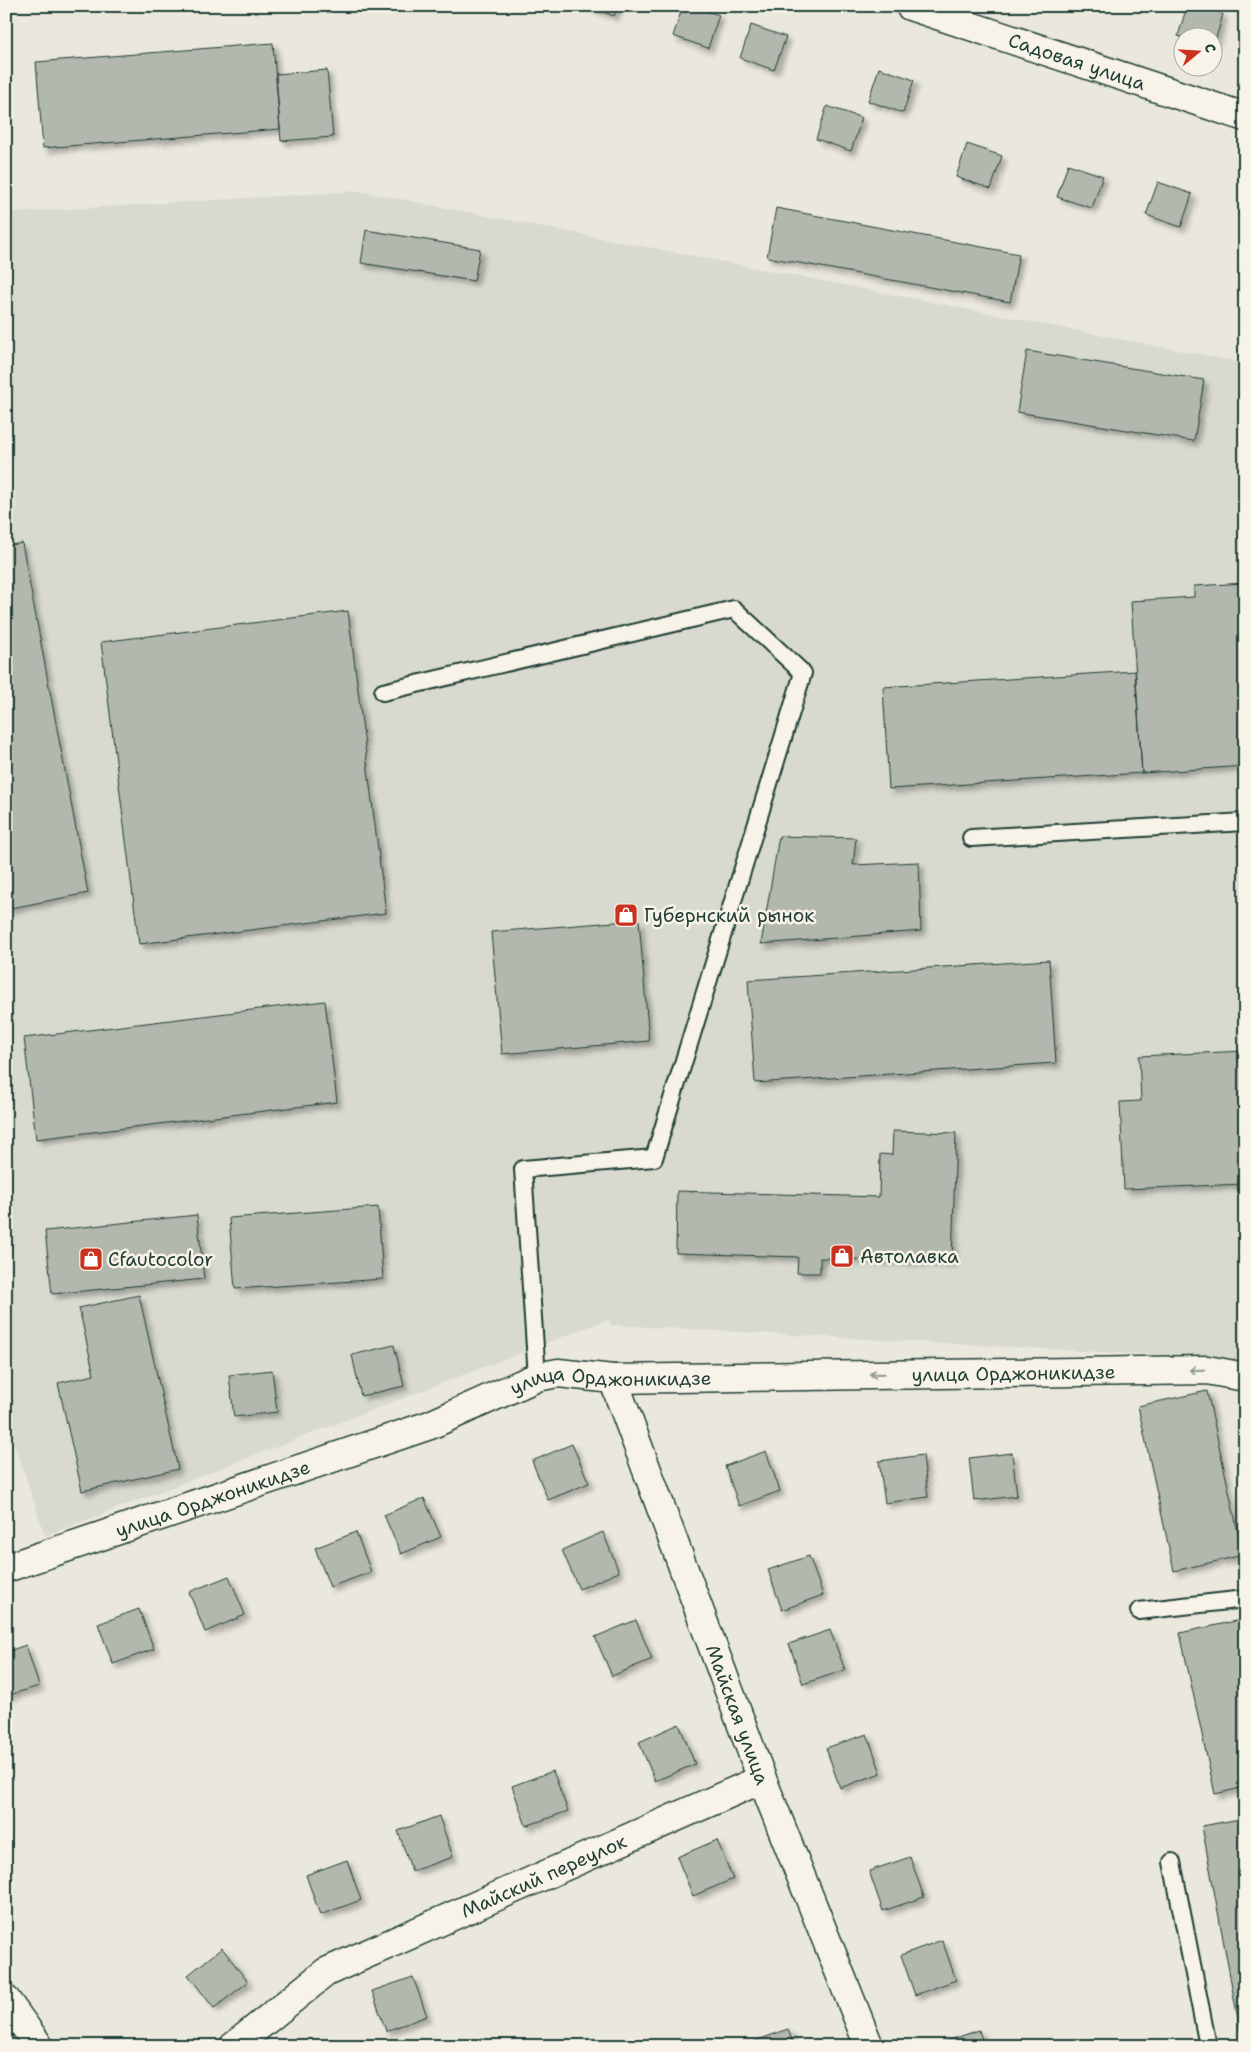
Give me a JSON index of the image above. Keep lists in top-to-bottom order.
{
  "streets": {
    "street": [
      "Садовая улица",
      "улица Орджоникидзе",
      "Майская улица",
      "Майский переулок"
    ]
  },
  "crossings": [
    ["улица Орджоникидзе", "Майская улица"],
    ["Майская улица", "Майский переулок"]
  ],
  "one_way": ["улица Орджоникидзе"],
  "places": {
    "shop": ["Губернский рынок", "Автолавка", "Cfautocolor"]
  },
  "north": "right"
}
